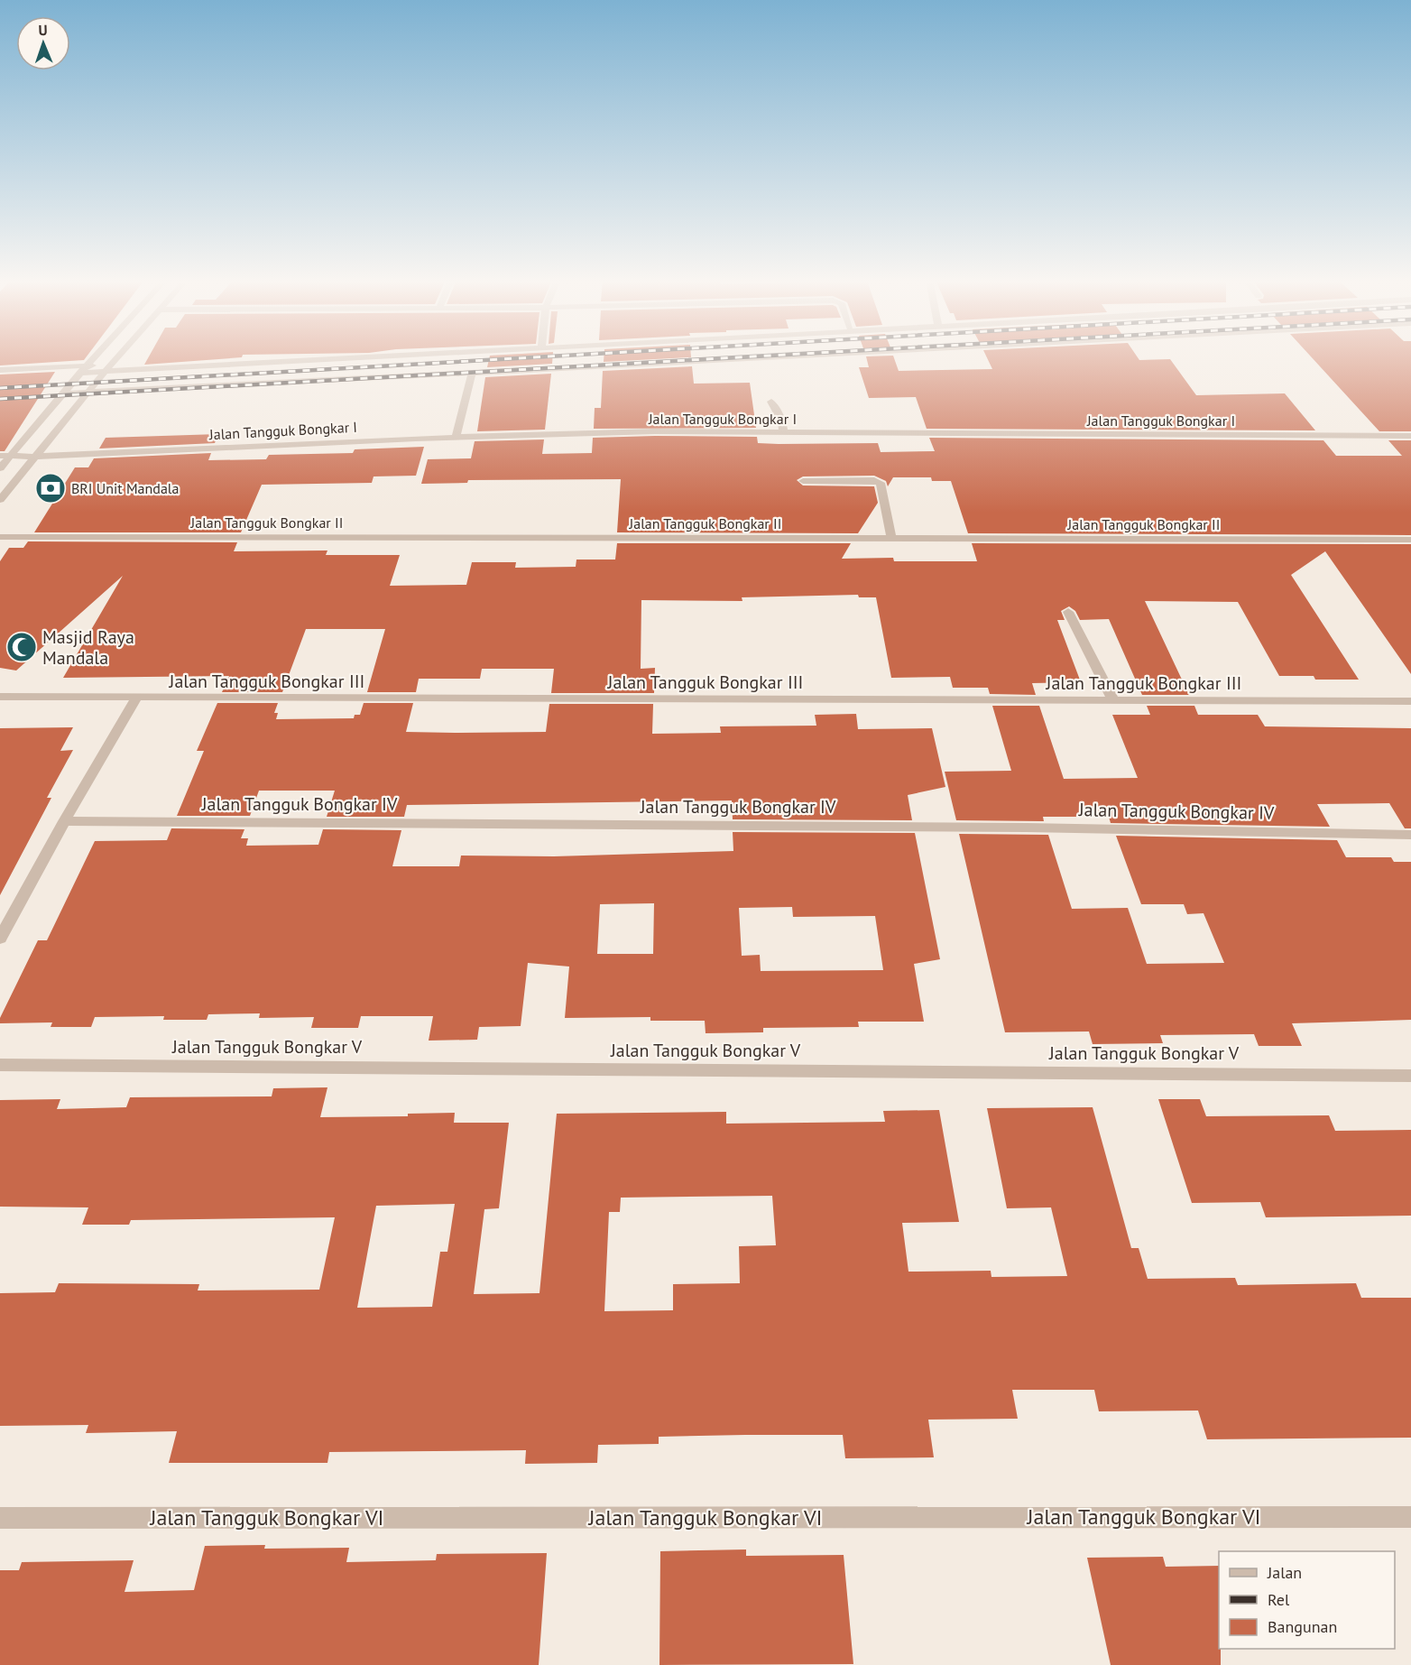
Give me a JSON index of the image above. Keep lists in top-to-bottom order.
{
  "streets": {
    "street": [
      "Jalan Tangguk Bongkar I",
      "Jalan Tangguk Bongkar II",
      "Jalan Tangguk Bongkar III",
      "Jalan Tangguk Bongkar IV",
      "Jalan Tangguk Bongkar V",
      "Jalan Tangguk Bongkar VI"
    ]
  },
  "places": {
    "bank": ["BRI Unit Mandala"],
    "mosque": ["Masjid Raya Mandala"]
  },
  "legend": ["Jalan", "Rel", "Bangunan"],
  "north": "top"
}
